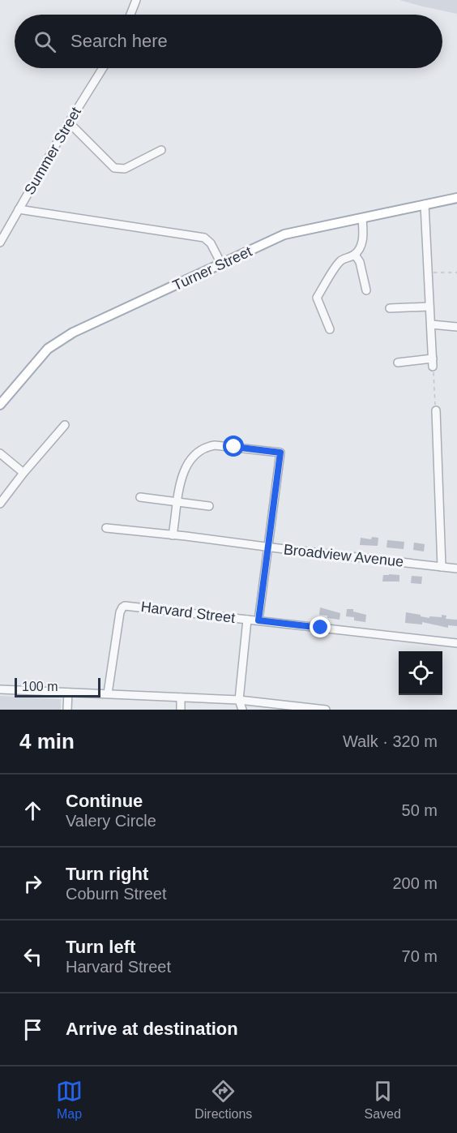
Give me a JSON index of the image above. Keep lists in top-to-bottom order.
{
  "streets": {
    "main road": ["Turner Street"],
    "street": ["Summer Street", "Broadview Avenue", "Harvard Street"]
  },
  "scale_bar": "100 m",
  "page": {
    "search": "Search here",
    "scale": "100 m",
    "heading": ["4 min", "Walk · 320 m"],
    "list": [
      ["Continue", "Valery Circle", "50 m"],
      ["Turn right", "Coburn Street", "200 m"],
      ["Turn left", "Harvard Street", "70 m"],
      "Arrive at destination"
    ],
    "nav": ["Map", "Directions", "Saved"]
  }
}
